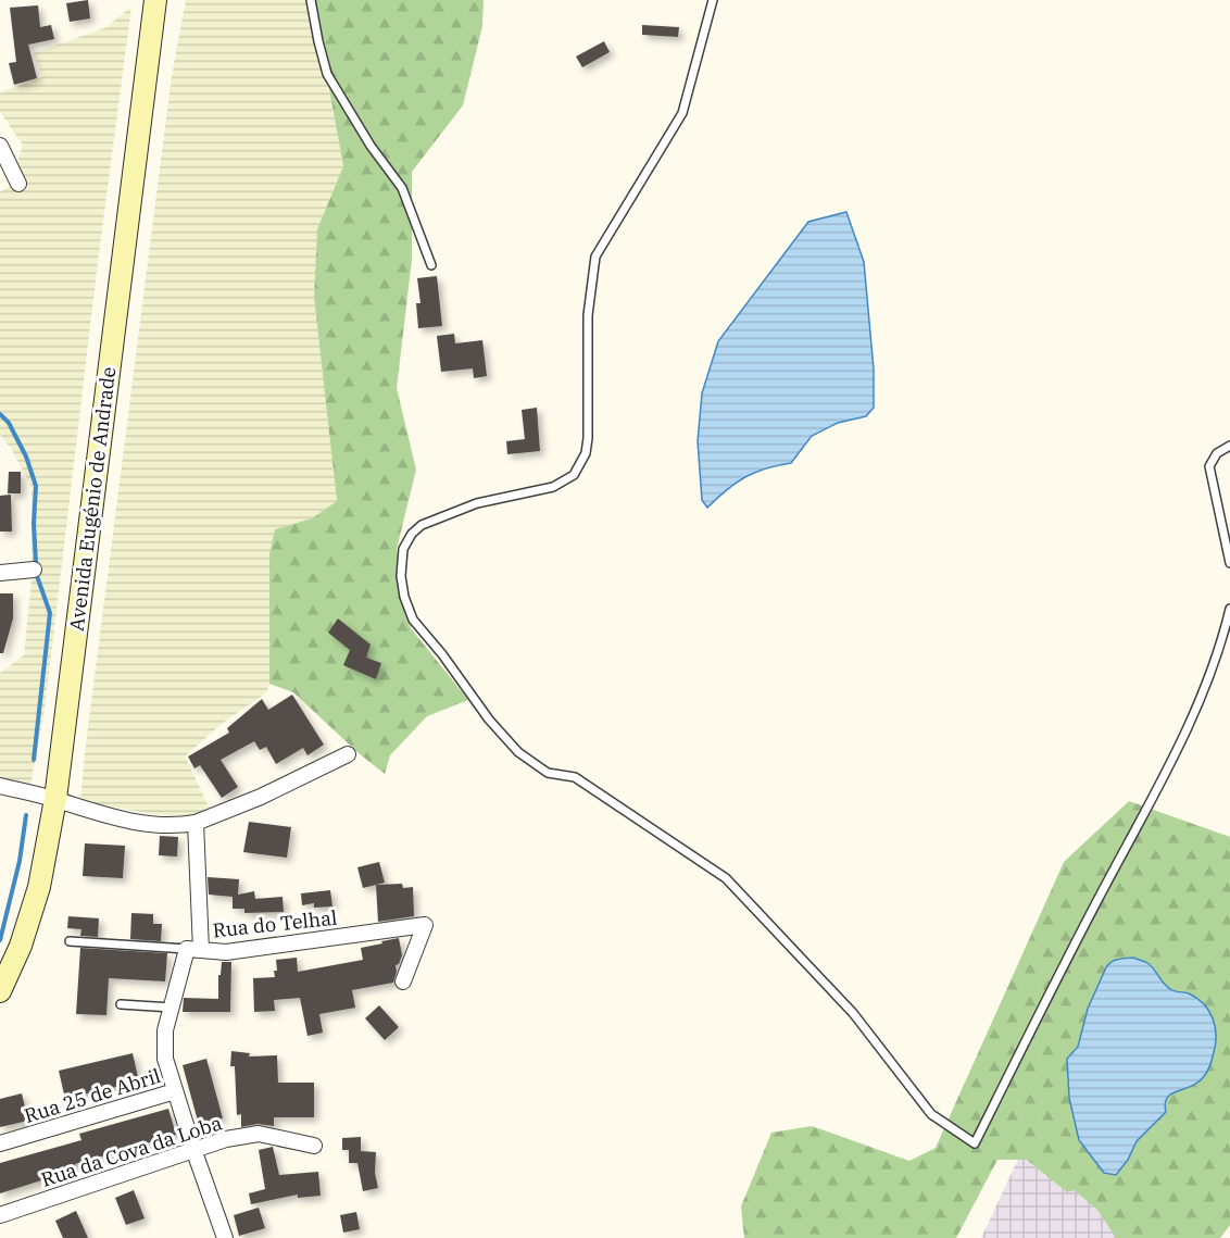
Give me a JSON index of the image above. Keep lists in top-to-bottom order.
{
  "streets": {
    "main road": ["Avenida Eugénio de Andrade"],
    "street": ["Rua do Telhal", "Rua 25 de Abril", "Rua da Cova da Loba"]
  },
  "crossings": [
    ["Rua 25 de Abril", "Rua da Cova da Loba"]
  ]
}
